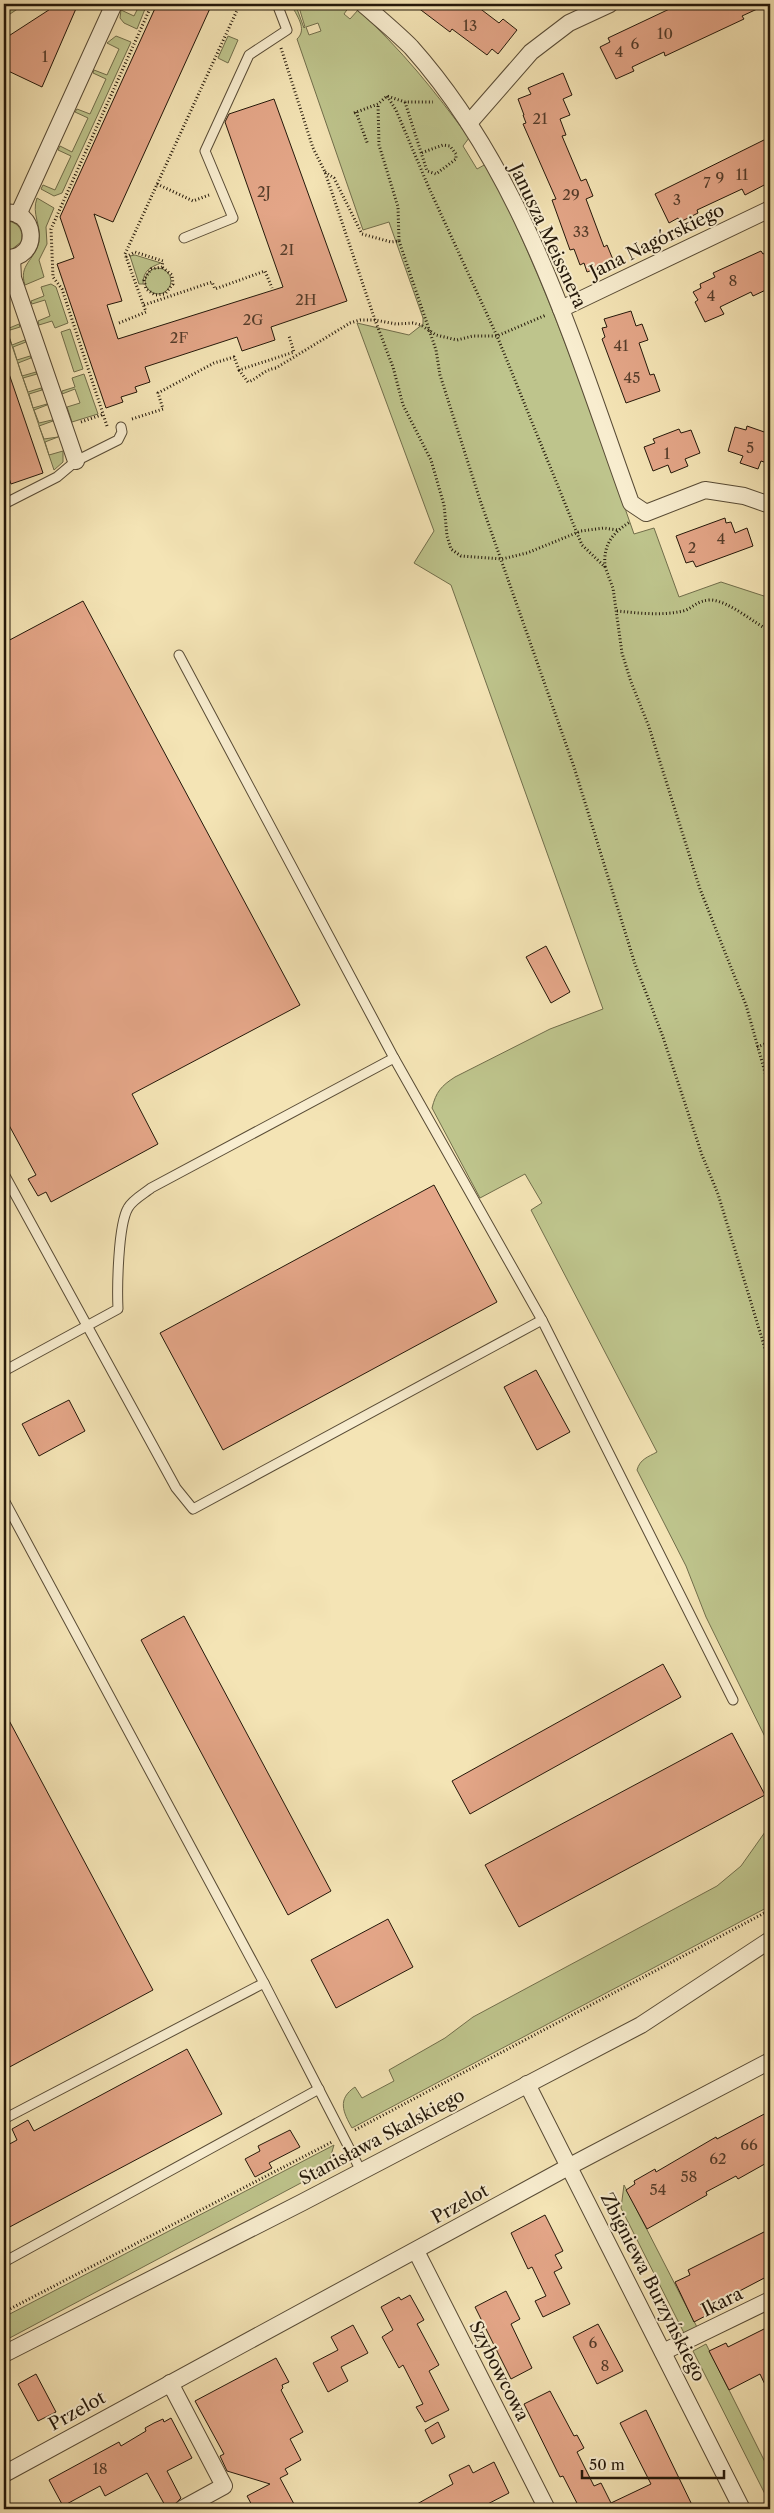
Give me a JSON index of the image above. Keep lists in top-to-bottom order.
{
  "streets": {
    "street": [
      "Janusza Meissnera",
      "Jana Nagórskiego",
      "Stanisława Skalskiego",
      "Przelot",
      "Zbigniewa Burzyńskiego",
      "Ikara",
      "Szybowcowa"
    ]
  },
  "crossings": [
    ["Janusza Meissnera", "Jana Nagórskiego"],
    ["Stanisława Skalskiego", "Zbigniewa Burzyńskiego"],
    ["Przelot", "Zbigniewa Burzyńskiego"],
    ["Przelot", "Szybowcowa"],
    ["Zbigniewa Burzyńskiego", "Ikara"]
  ],
  "house_numbers": [
    "13",
    "10",
    "6",
    "4",
    "1",
    "21",
    "11",
    "9",
    "7",
    "2J",
    "29",
    "3",
    "33",
    "2I",
    "8",
    "4",
    "2H",
    "2G",
    "2F",
    "41",
    "45",
    "5",
    "1",
    "4",
    "2",
    "66",
    "62",
    "58",
    "54",
    "6",
    "8",
    "18"
  ],
  "scale_bar": "50 m"
}
